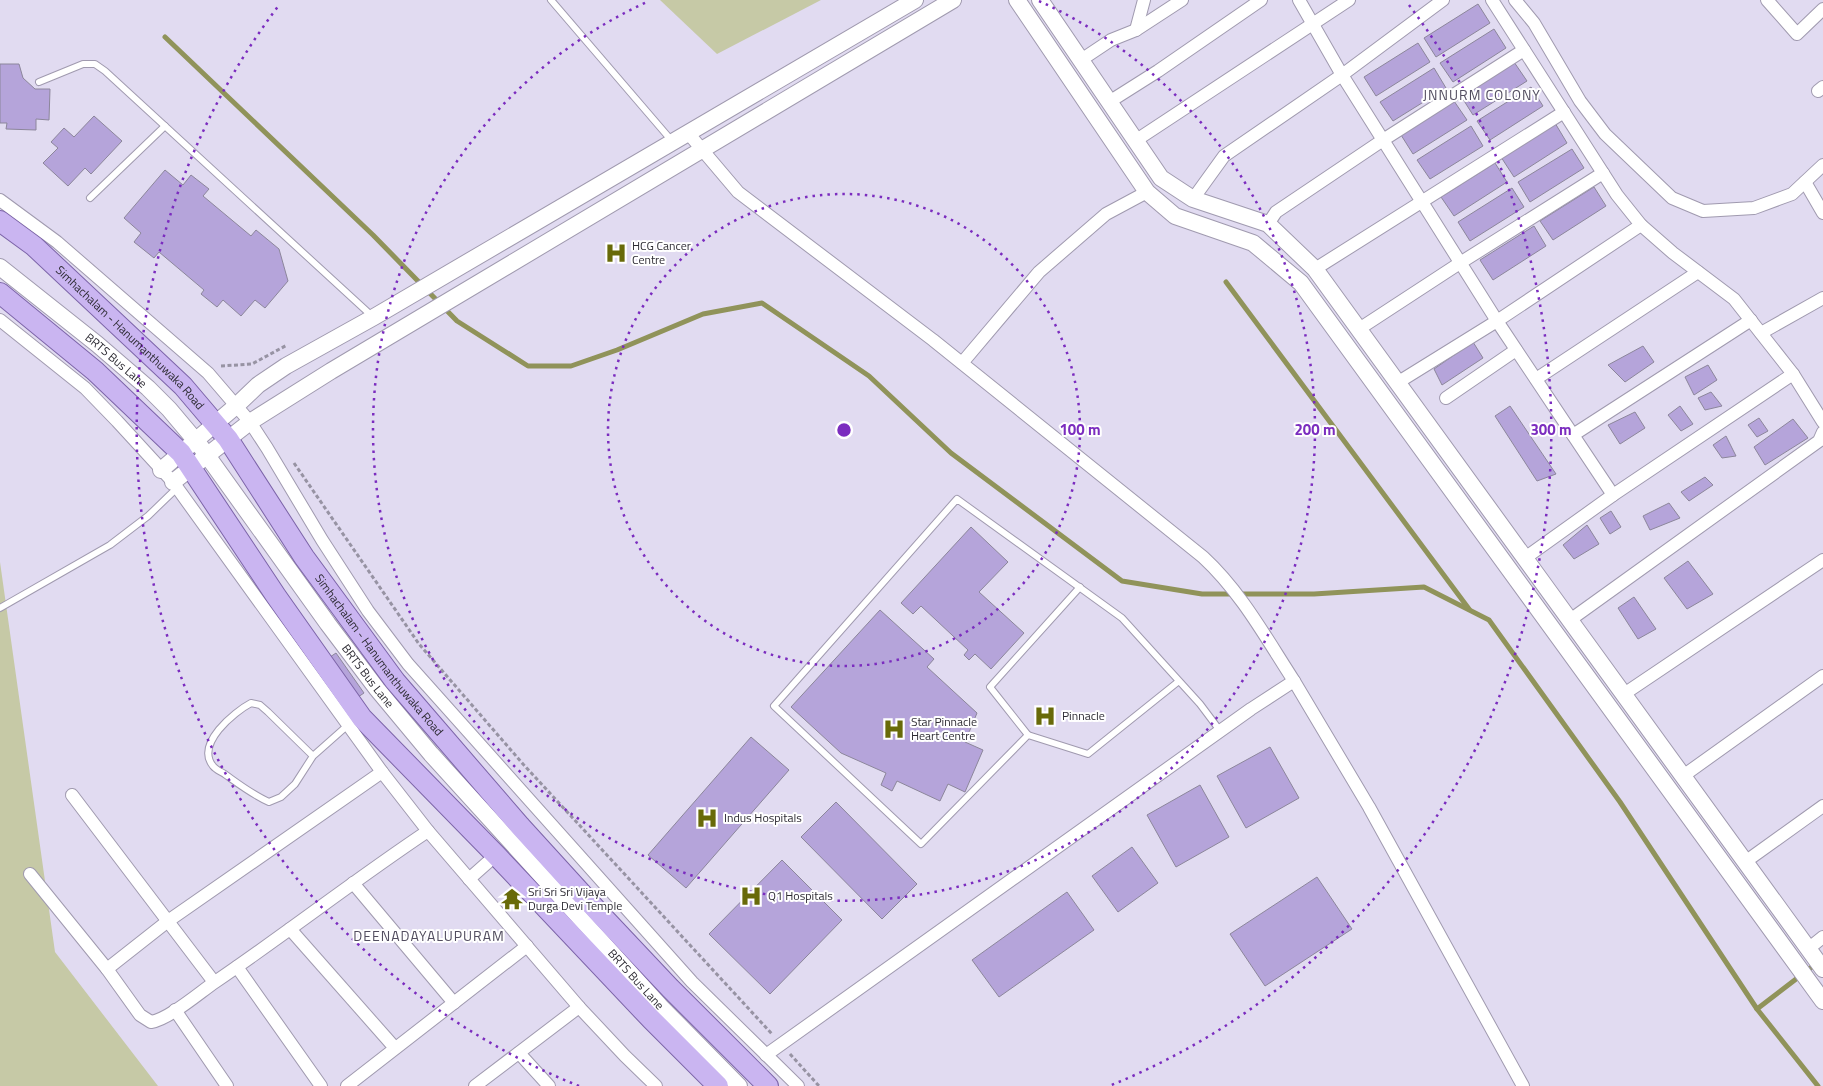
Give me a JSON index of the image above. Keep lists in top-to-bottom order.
{
  "streets": {
    "main road": ["Simhachalam - Hanumanthuwaka Road"],
    "street": ["BRTS Bus Lane"]
  },
  "districts": ["JNNURM COLONY", "DEENADAYALUPURAM"],
  "places": {
    "hospital": [
      "HCG Cancer Centre",
      "Pinnacle",
      "Star Pinnacle Heart Centre",
      "Indus Hospitals",
      "Q1 Hospitals"
    ],
    "temple": ["Sri Sri Sri Vijaya Durga Devi Temple"]
  },
  "rings": ["100 m", "200 m", "300 m"]
}
